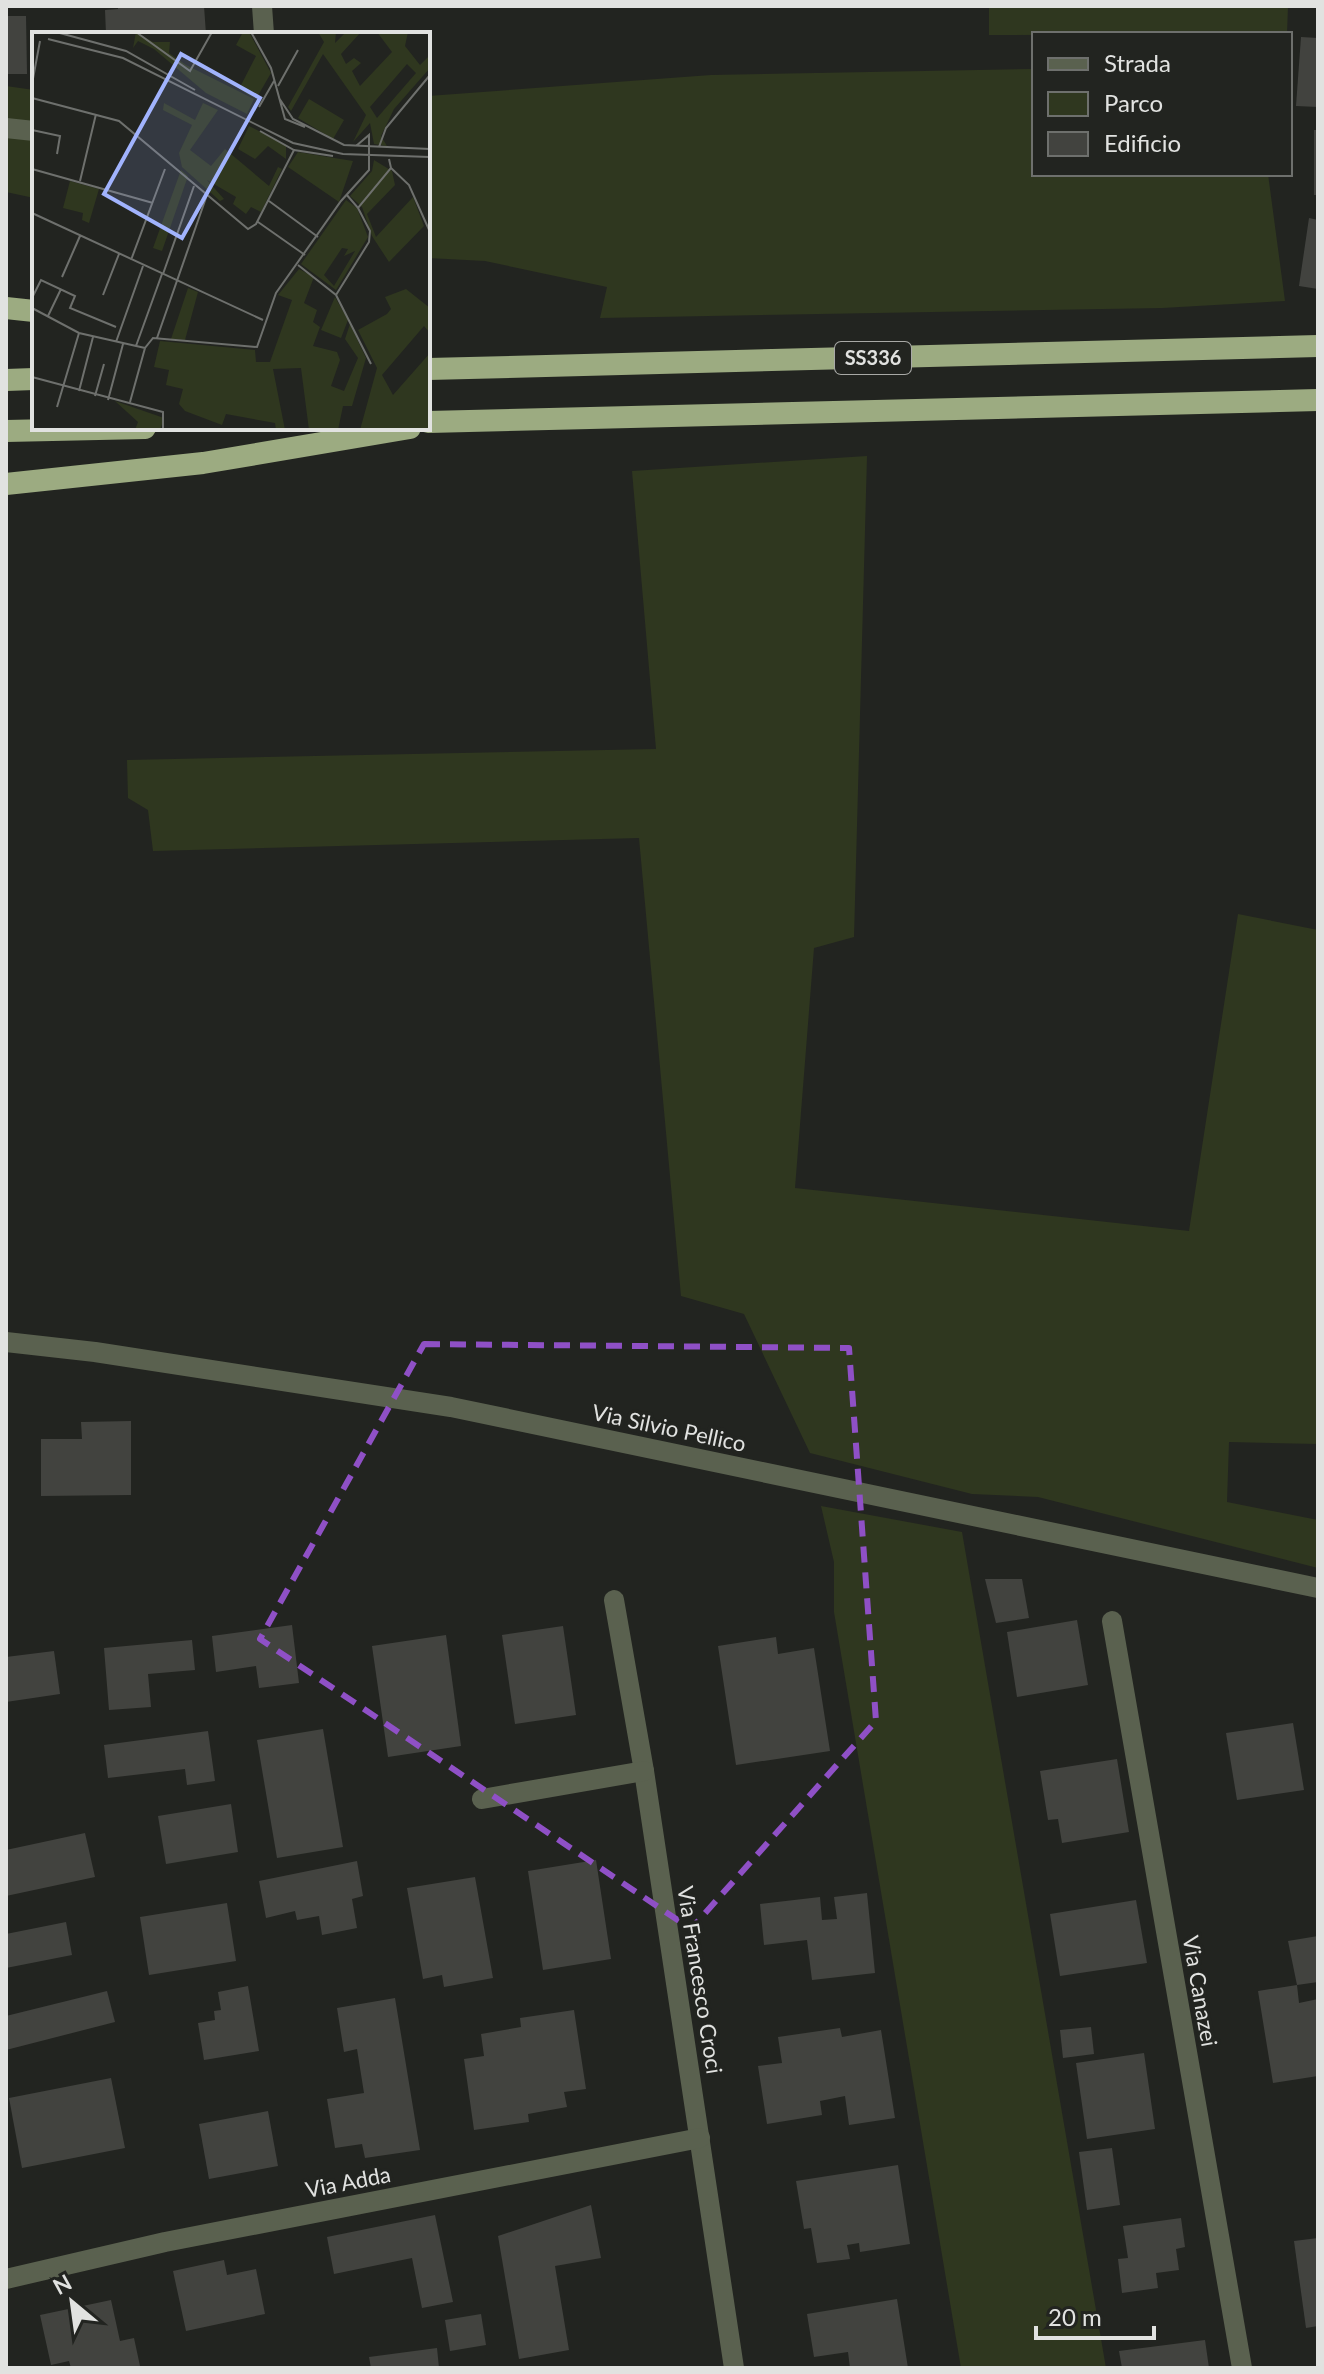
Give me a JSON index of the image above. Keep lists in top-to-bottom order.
{
  "streets": {
    "highway": ["SS336"],
    "street": [
      "Via Silvio Pellico",
      "Via Francesco Croci",
      "Via Canazei",
      "Via Adda"
    ]
  },
  "crossings": [
    ["Via Francesco Croci", "Via Adda"]
  ],
  "legend": ["Strada", "Parco", "Edificio"],
  "scale_bar": "20 m",
  "north": "top left"
}
